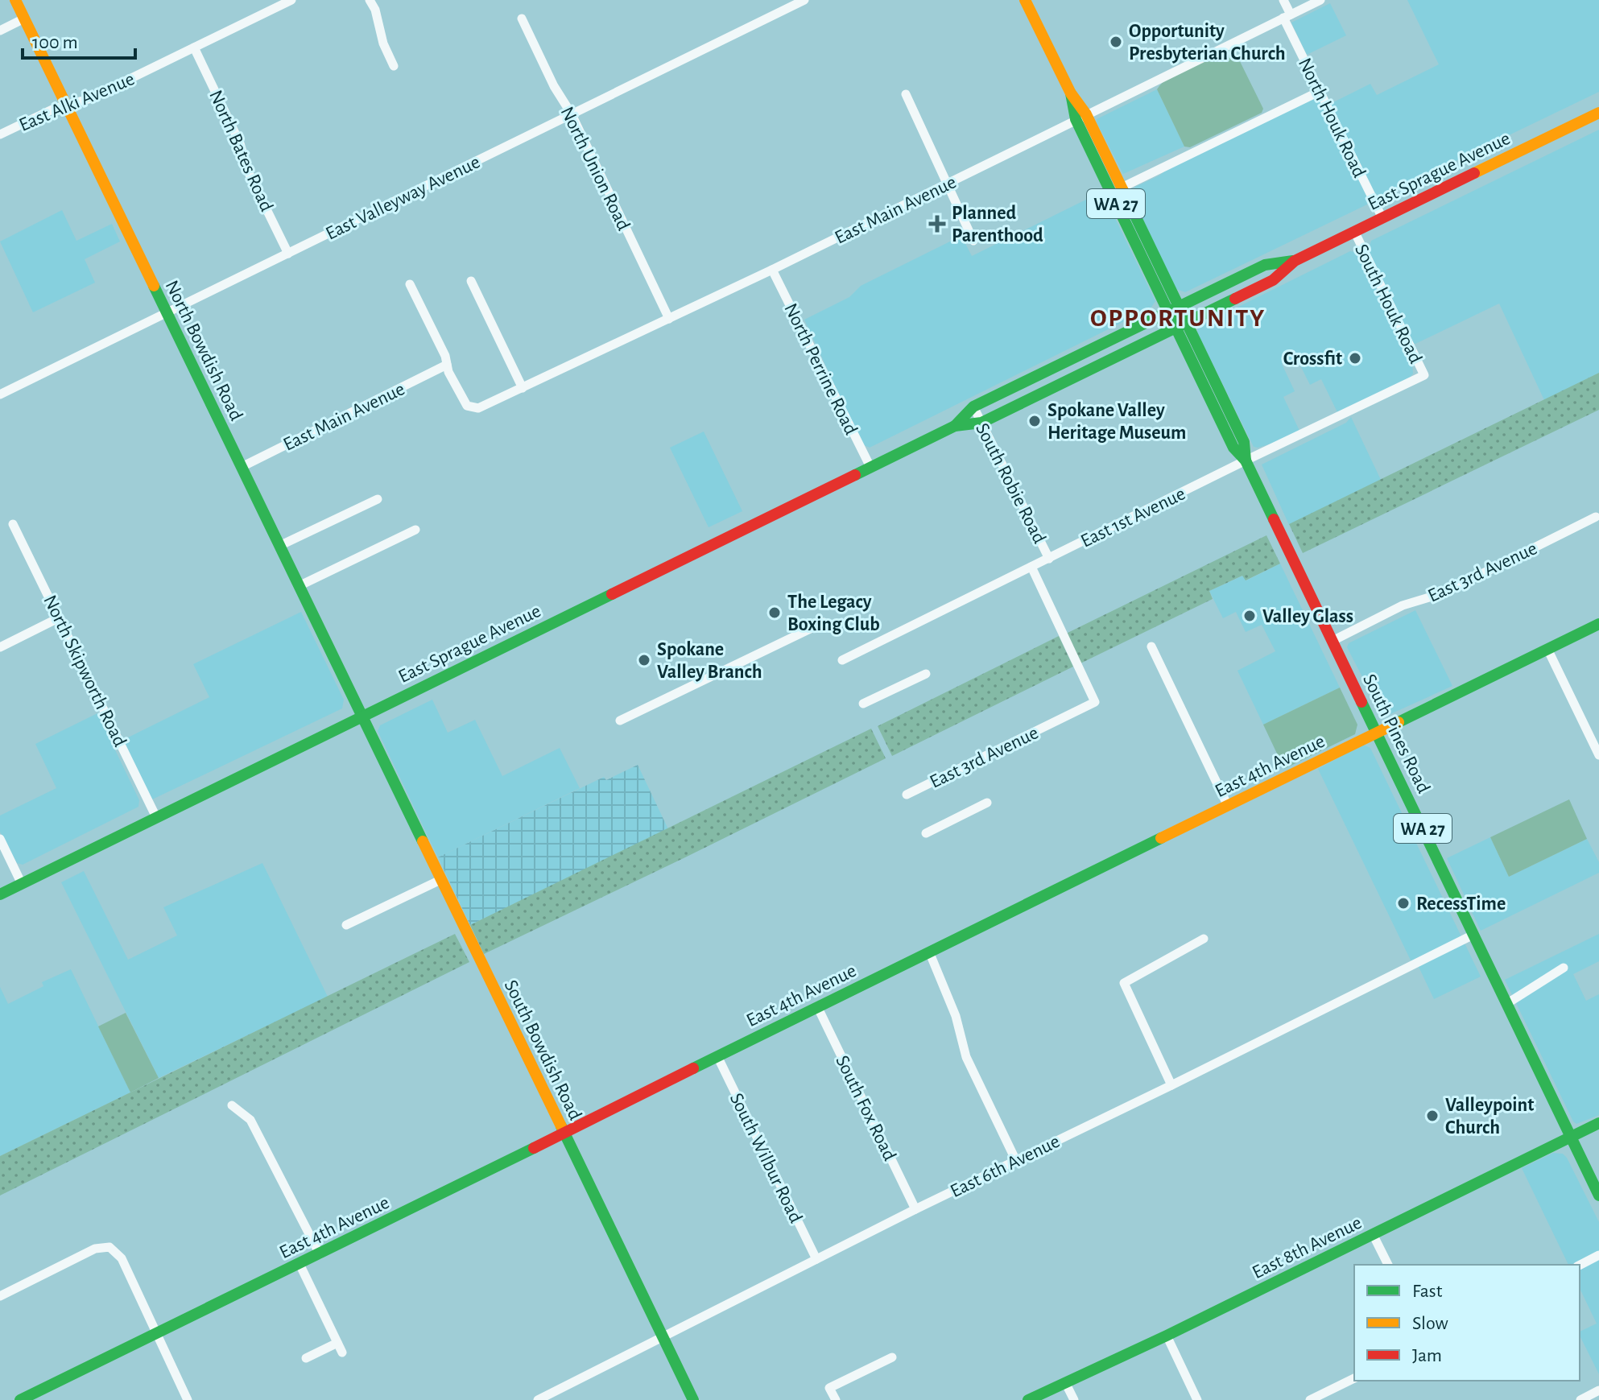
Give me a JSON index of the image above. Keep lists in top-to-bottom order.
{
  "streets": {
    "street": [
      "East Alki Avenue",
      "North Houk Road",
      "North Bates Road",
      "North Union Road",
      "East Sprague Avenue",
      "East Valleyway Avenue",
      "WA 27",
      "East Main Avenue",
      "South Houk Road",
      "North Bowdish Road",
      "North Perrine Road",
      "South Robie Road",
      "East 1st Avenue",
      "East 3rd Avenue",
      "North Skipworth Road",
      "South Pines Road",
      "East 4th Avenue",
      "South Bowdish Road",
      "South Fox Road",
      "South Wilbur Road",
      "East 6th Avenue",
      "East 8th Avenue"
    ]
  },
  "crossings": [
    ["East Alki Avenue", "North Bates Road"],
    ["East Alki Avenue", "North Bowdish Road"],
    ["North Houk Road", "East Sprague Avenue"],
    ["North Houk Road", "East Main Avenue"],
    ["North Bates Road", "East Valleyway Avenue"],
    ["North Union Road", "East Valleyway Avenue"],
    ["North Union Road", "East Main Avenue"],
    ["East Sprague Avenue", "WA 27"],
    ["East Sprague Avenue", "South Houk Road"],
    ["East Sprague Avenue", "North Bowdish Road"],
    ["East Sprague Avenue", "North Perrine Road"],
    ["East Sprague Avenue", "South Robie Road"],
    ["East Sprague Avenue", "North Skipworth Road"],
    ["East Sprague Avenue", "South Pines Road"],
    ["East Sprague Avenue", "South Bowdish Road"],
    ["East Valleyway Avenue", "North Bowdish Road"],
    ["WA 27", "East Main Avenue"],
    ["WA 27", "South Pines Road"],
    ["East Main Avenue", "North Bowdish Road"],
    ["East Main Avenue", "North Perrine Road"],
    ["South Houk Road", "East 1st Avenue"],
    ["North Bowdish Road", "South Bowdish Road"],
    ["South Robie Road", "East 1st Avenue"],
    ["South Robie Road", "East 3rd Avenue"],
    ["East 1st Avenue", "South Pines Road"],
    ["East 3rd Avenue", "South Pines Road"],
    ["South Pines Road", "East 4th Avenue"],
    ["South Pines Road", "East 6th Avenue"],
    ["South Pines Road", "East 8th Avenue"],
    ["East 4th Avenue", "South Bowdish Road"],
    ["East 4th Avenue", "South Fox Road"],
    ["East 4th Avenue", "South Wilbur Road"],
    ["South Bowdish Road", "East 6th Avenue"],
    ["South Fox Road", "East 6th Avenue"],
    ["South Wilbur Road", "East 6th Avenue"]
  ],
  "districts": ["OPPORTUNITY"],
  "places": {
    "other": [
      "Opportunity Presbyterian Church",
      "Crossfit",
      "Spokane Valley Heritage Museum",
      "The Legacy Boxing Club",
      "Valley Glass",
      "Spokane Valley Branch",
      "RecessTime",
      "Valleypoint Church"
    ],
    "health": ["Planned Parenthood"]
  },
  "legend": ["Fast", "Slow", "Jam"],
  "scale_bar": "100 m"
}
